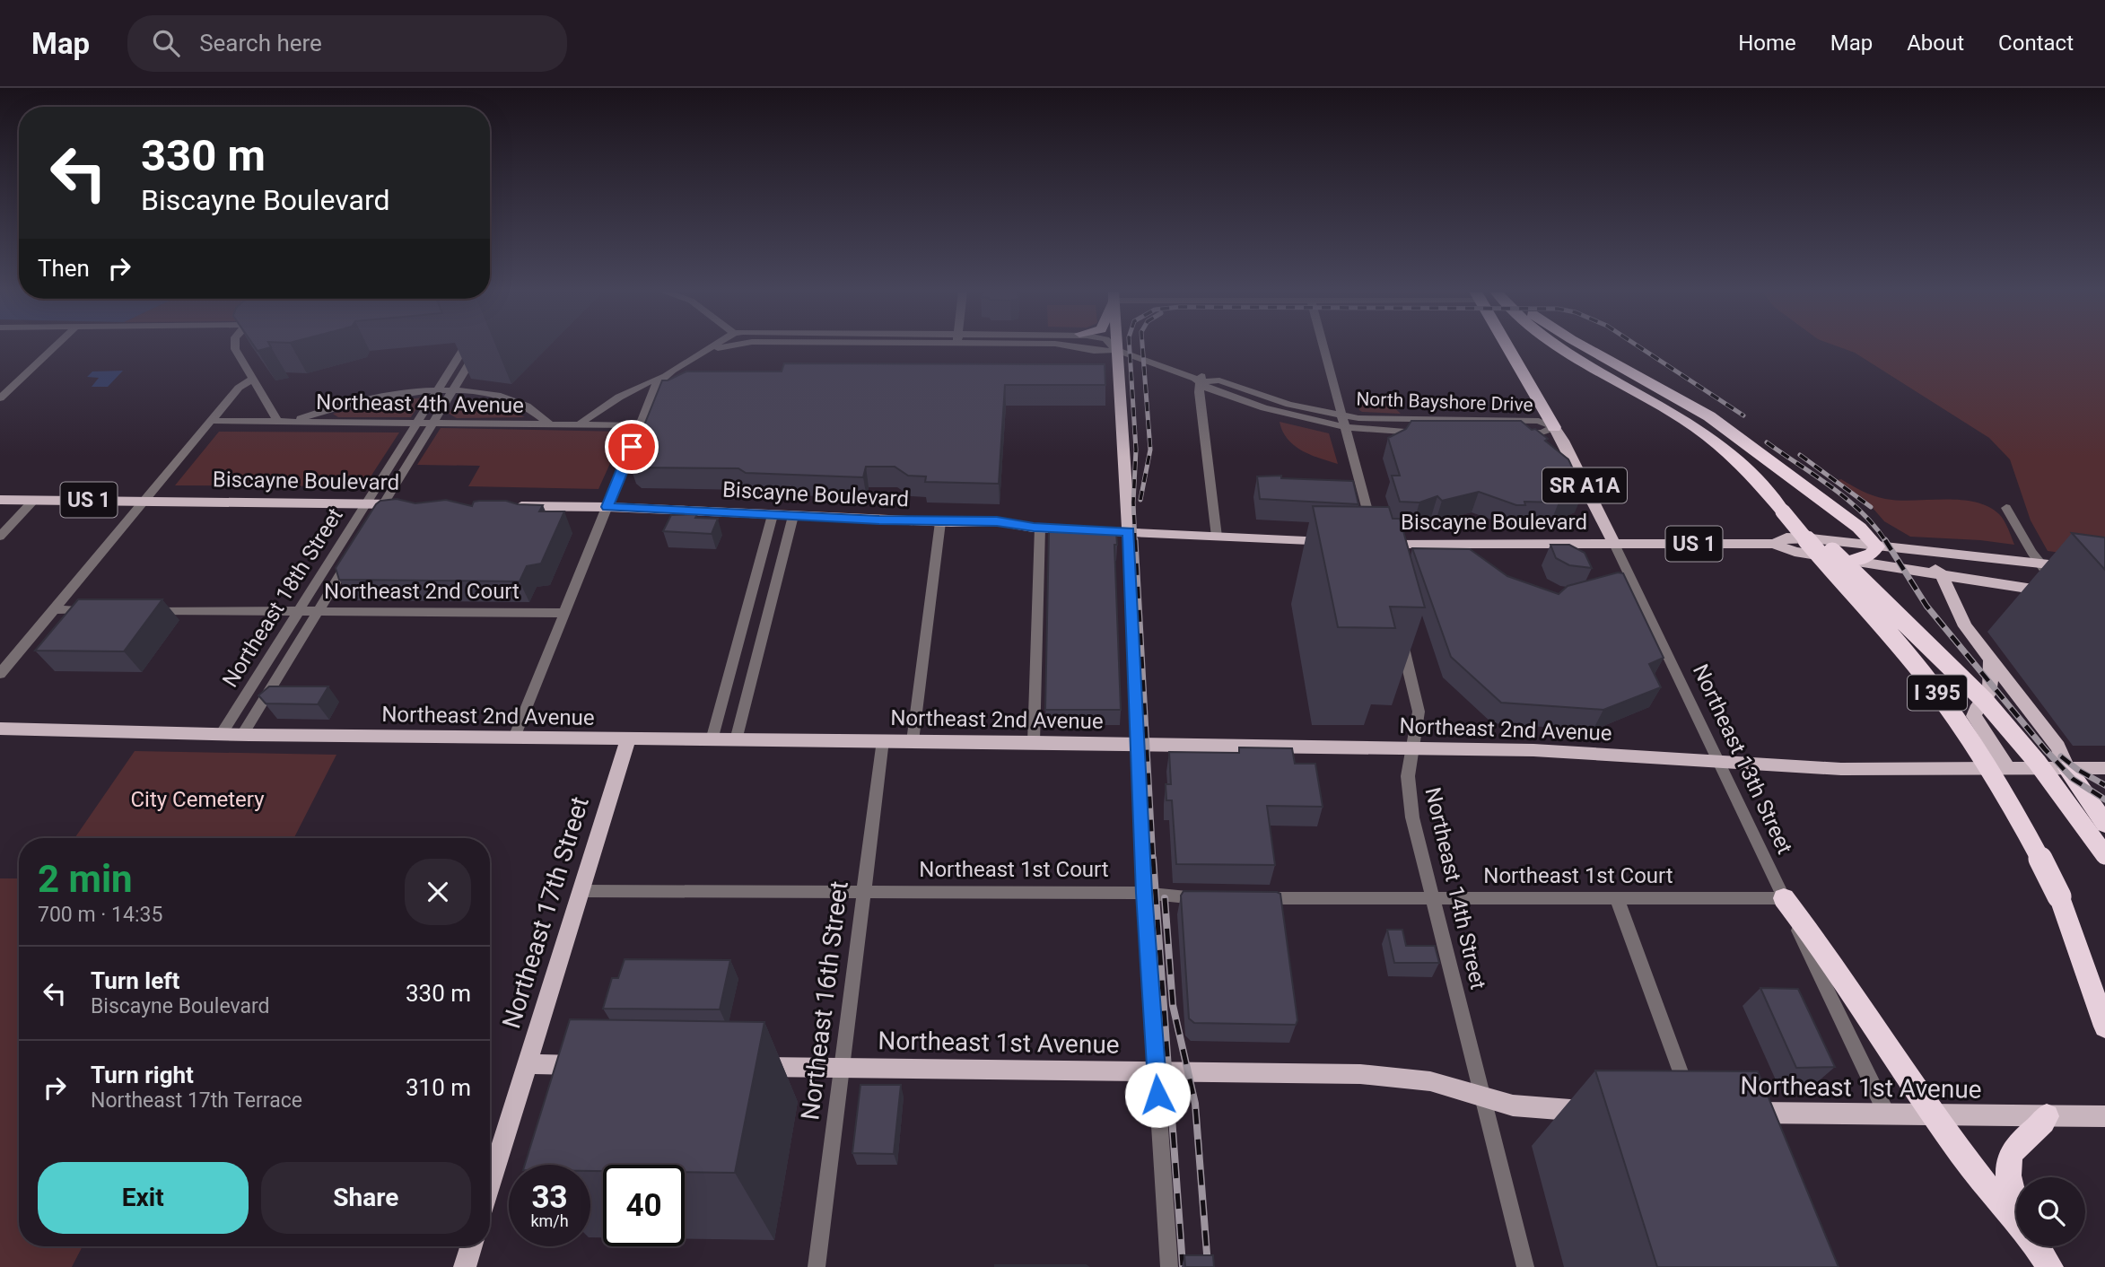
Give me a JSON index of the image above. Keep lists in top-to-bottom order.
{
  "streets": {
    "highway": ["I 395"],
    "main road": [
      "Biscayne Boulevard",
      "SR A1A",
      "US 1",
      "Northeast 2nd Avenue",
      "Northeast 13th Street",
      "Northeast 17th Street",
      "Northeast 1st Avenue"
    ],
    "street": [
      "North Bayshore Drive",
      "Northeast 4th Avenue",
      "Northeast 2nd Court",
      "Northeast 18th Street",
      "Northeast 1st Court",
      "Northeast 14th Street",
      "Northeast 16th Street"
    ]
  },
  "crossings": [
    ["North Bayshore Drive", "Northeast 13th Street"],
    ["Northeast 4th Avenue", "Northeast 18th Street"],
    ["Biscayne Boulevard", "Northeast 18th Street"],
    ["Biscayne Boulevard", "Northeast 13th Street"],
    ["Northeast 2nd Court", "Northeast 18th Street"],
    ["Northeast 18th Street", "Northeast 2nd Avenue"],
    ["Northeast 2nd Avenue", "Northeast 13th Street"],
    ["Northeast 2nd Avenue", "Northeast 14th Street"],
    ["Northeast 2nd Avenue", "Northeast 17th Street"],
    ["Northeast 2nd Avenue", "Northeast 16th Street"],
    ["Northeast 13th Street", "Northeast 1st Court"],
    ["Northeast 13th Street", "Northeast 1st Avenue"],
    ["Northeast 1st Court", "Northeast 14th Street"],
    ["Northeast 1st Court", "Northeast 17th Street"],
    ["Northeast 1st Court", "Northeast 16th Street"],
    ["Northeast 14th Street", "Northeast 1st Avenue"],
    ["Northeast 16th Street", "Northeast 1st Avenue"]
  ],
  "parks": ["City Cemetery"],
  "page": {
    "header": "Map",
    "search": "Search here",
    "nav": [
      "Home",
      "Map",
      "About",
      "Contact"
    ],
    "turn": ["330 m", "Biscayne Boulevard"],
    "then": "Then",
    "heading": ["2 min", "700 m · 14:35"],
    "list": [
      {
        "name": "Turn left",
        "note": "Biscayne Boulevard",
        "value": "330 m"
      },
      {
        "name": "Turn right",
        "note": "Northeast 17th Terrace",
        "value": "310 m"
      }
    ],
    "buttons": ["Exit", "Share"],
    "speed": "33 km/h",
    "limit": "40"
  }
}
